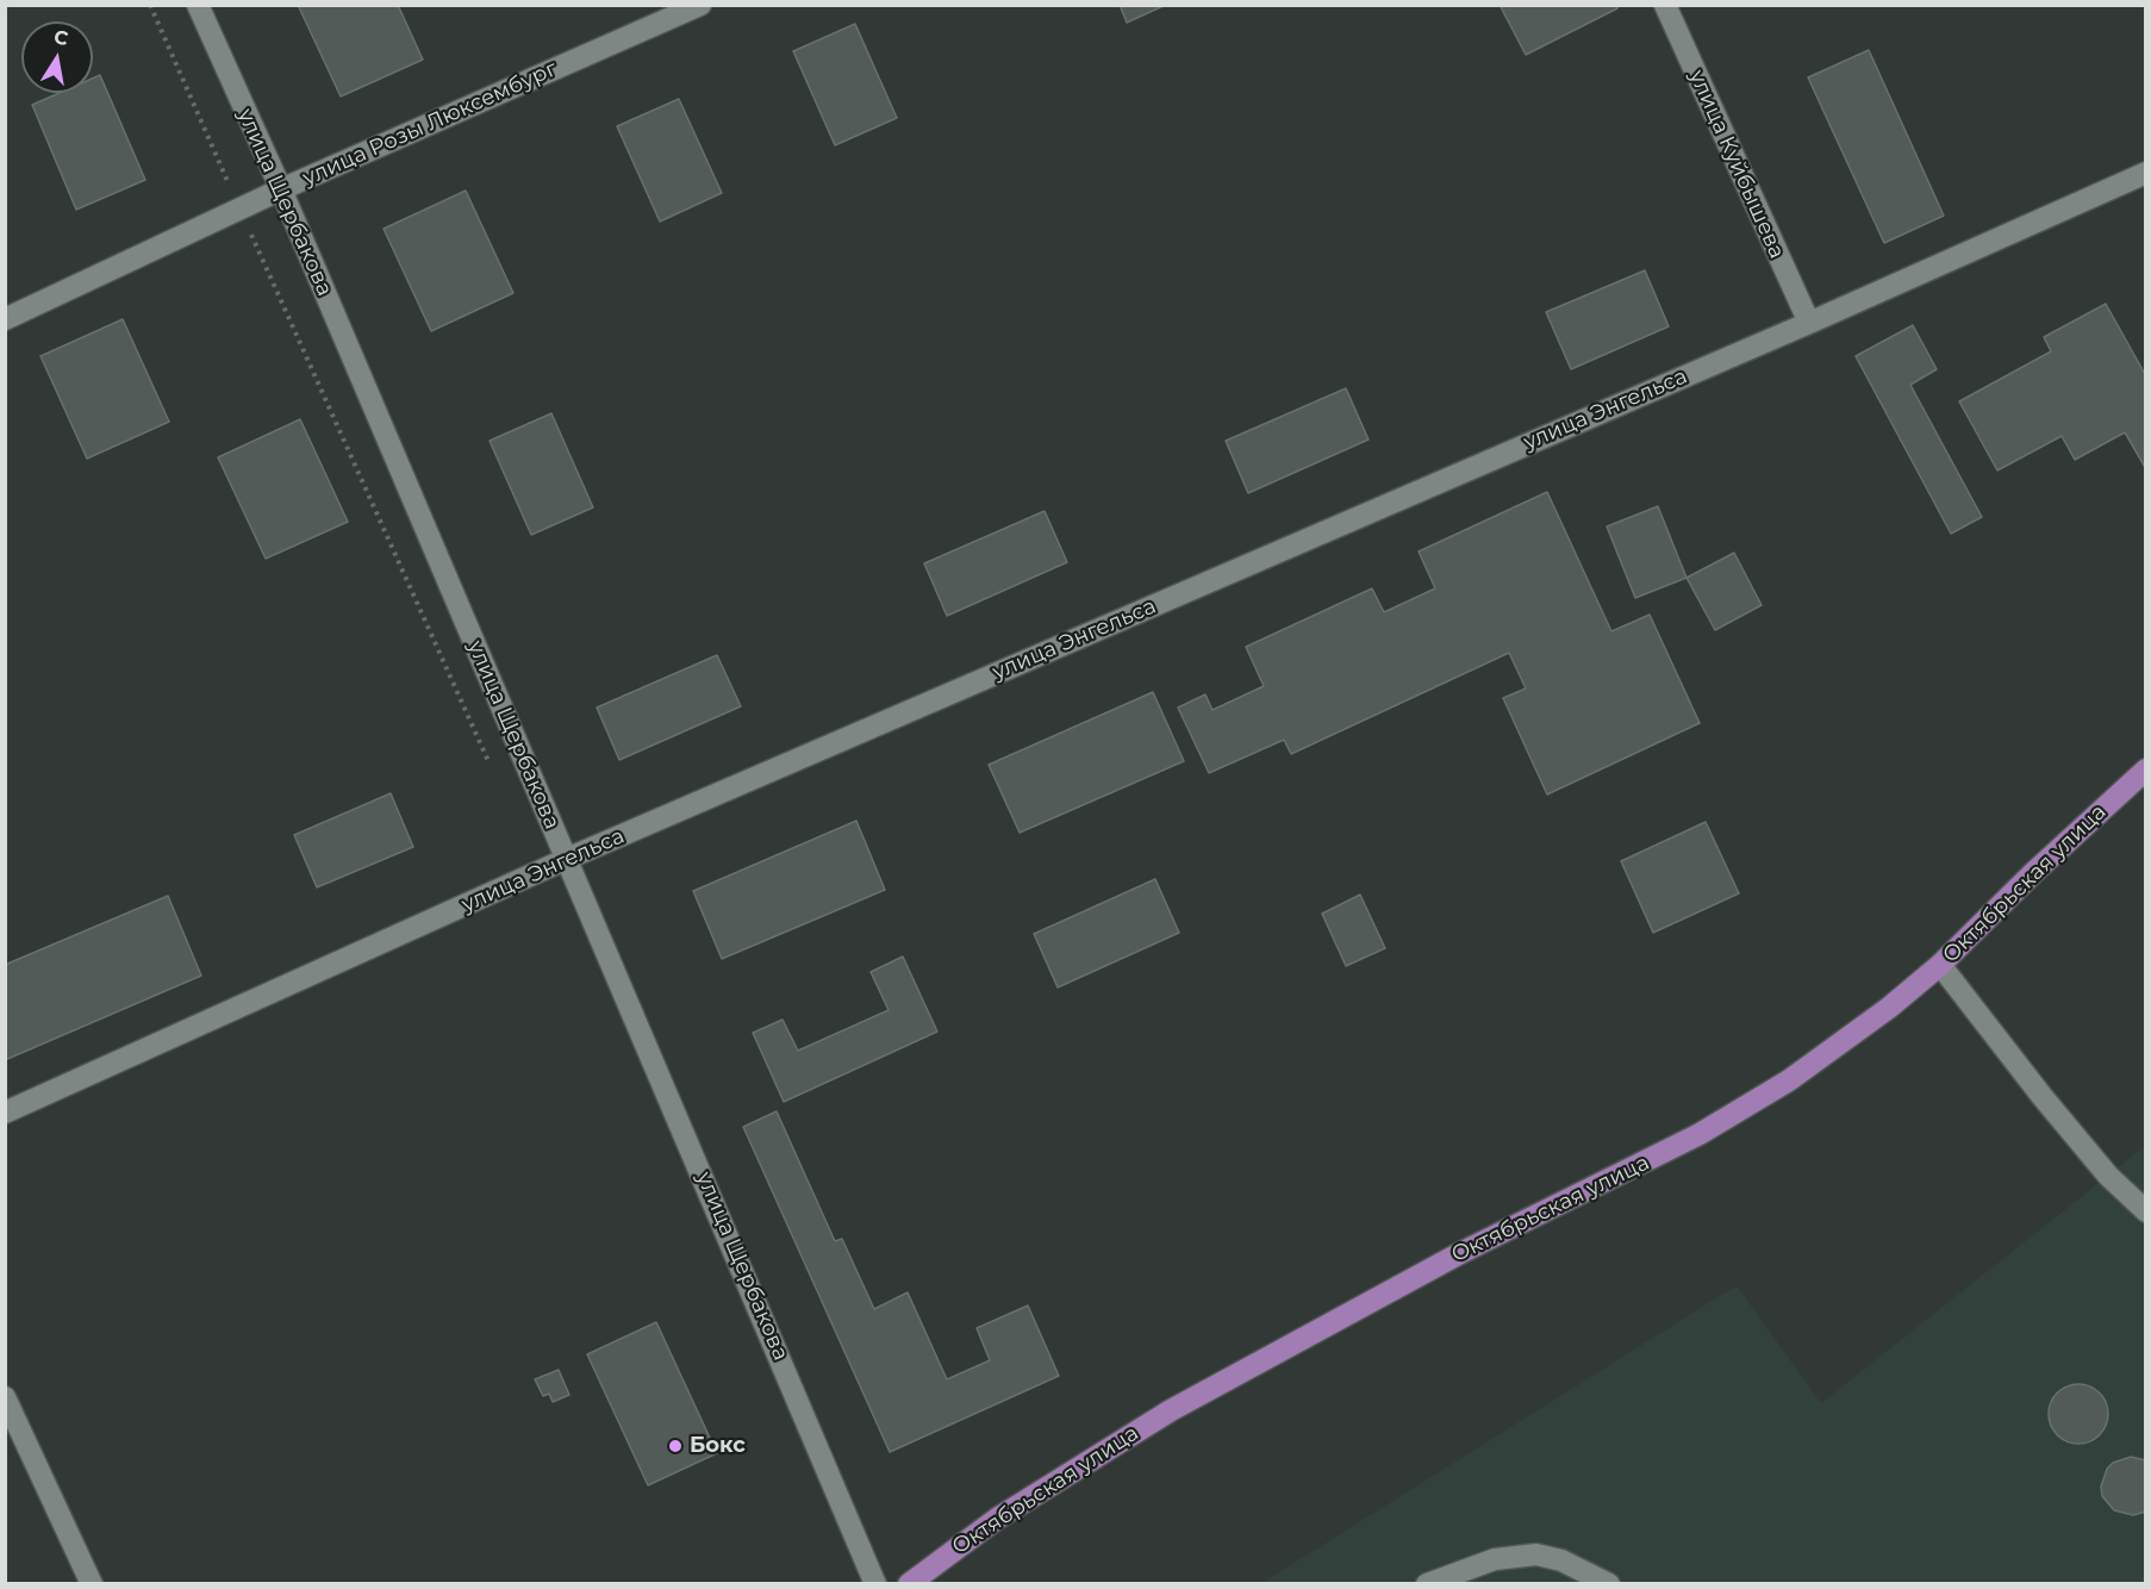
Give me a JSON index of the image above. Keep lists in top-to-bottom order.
{
  "streets": {
    "main road": ["Октябрьская улица"],
    "street": [
      "улица Розы Люксембург",
      "улица Куйбышева",
      "улица Щербакова",
      "улица Энгельса"
    ]
  },
  "crossings": [
    ["улица Розы Люксембург", "улица Щербакова"],
    ["улица Куйбышева", "улица Энгельса"],
    ["улица Щербакова", "улица Энгельса"]
  ],
  "places": ["Бокс"],
  "north": "top"
}
